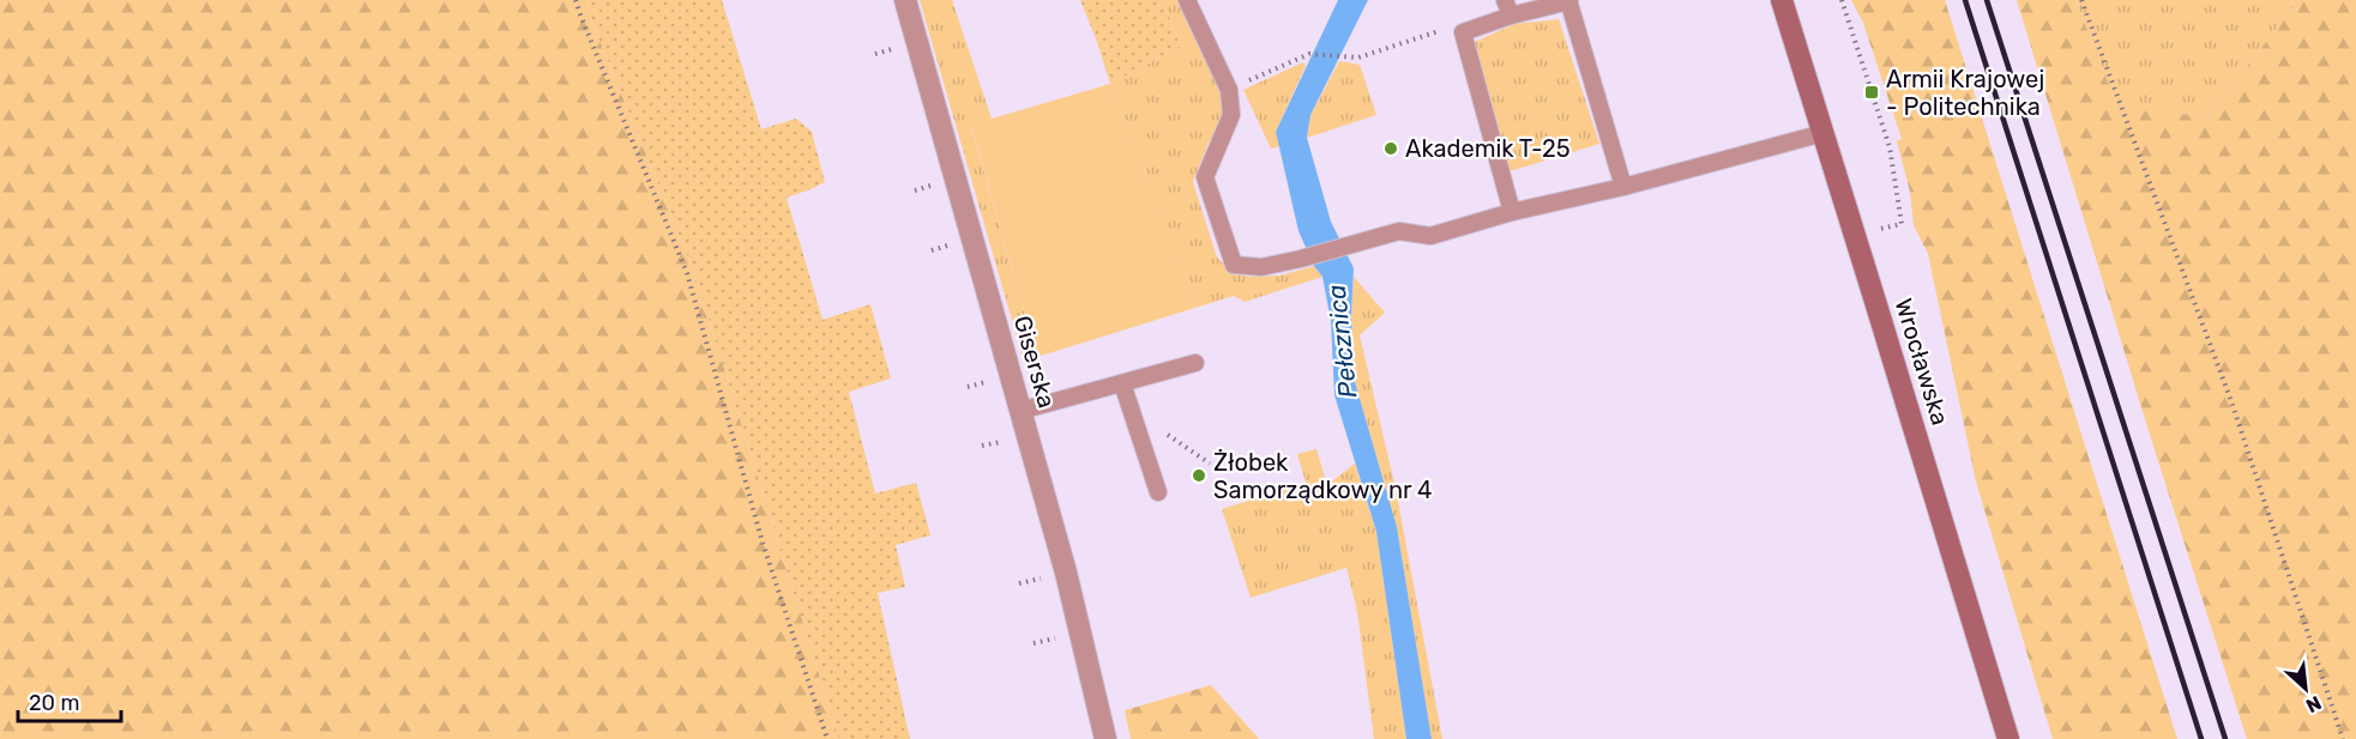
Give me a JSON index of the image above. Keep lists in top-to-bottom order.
{
  "streets": {
    "main road": ["Wrocławska"],
    "street": ["Giserska"]
  },
  "water": ["Pełcznica"],
  "places": {
    "transit": ["Armii Krajowej - Politechnika"],
    "other": ["Akademik T-25", "Żłobek Samorządkowy nr 4"]
  },
  "scale_bar": "20 m",
  "north": "bottom right"
}
